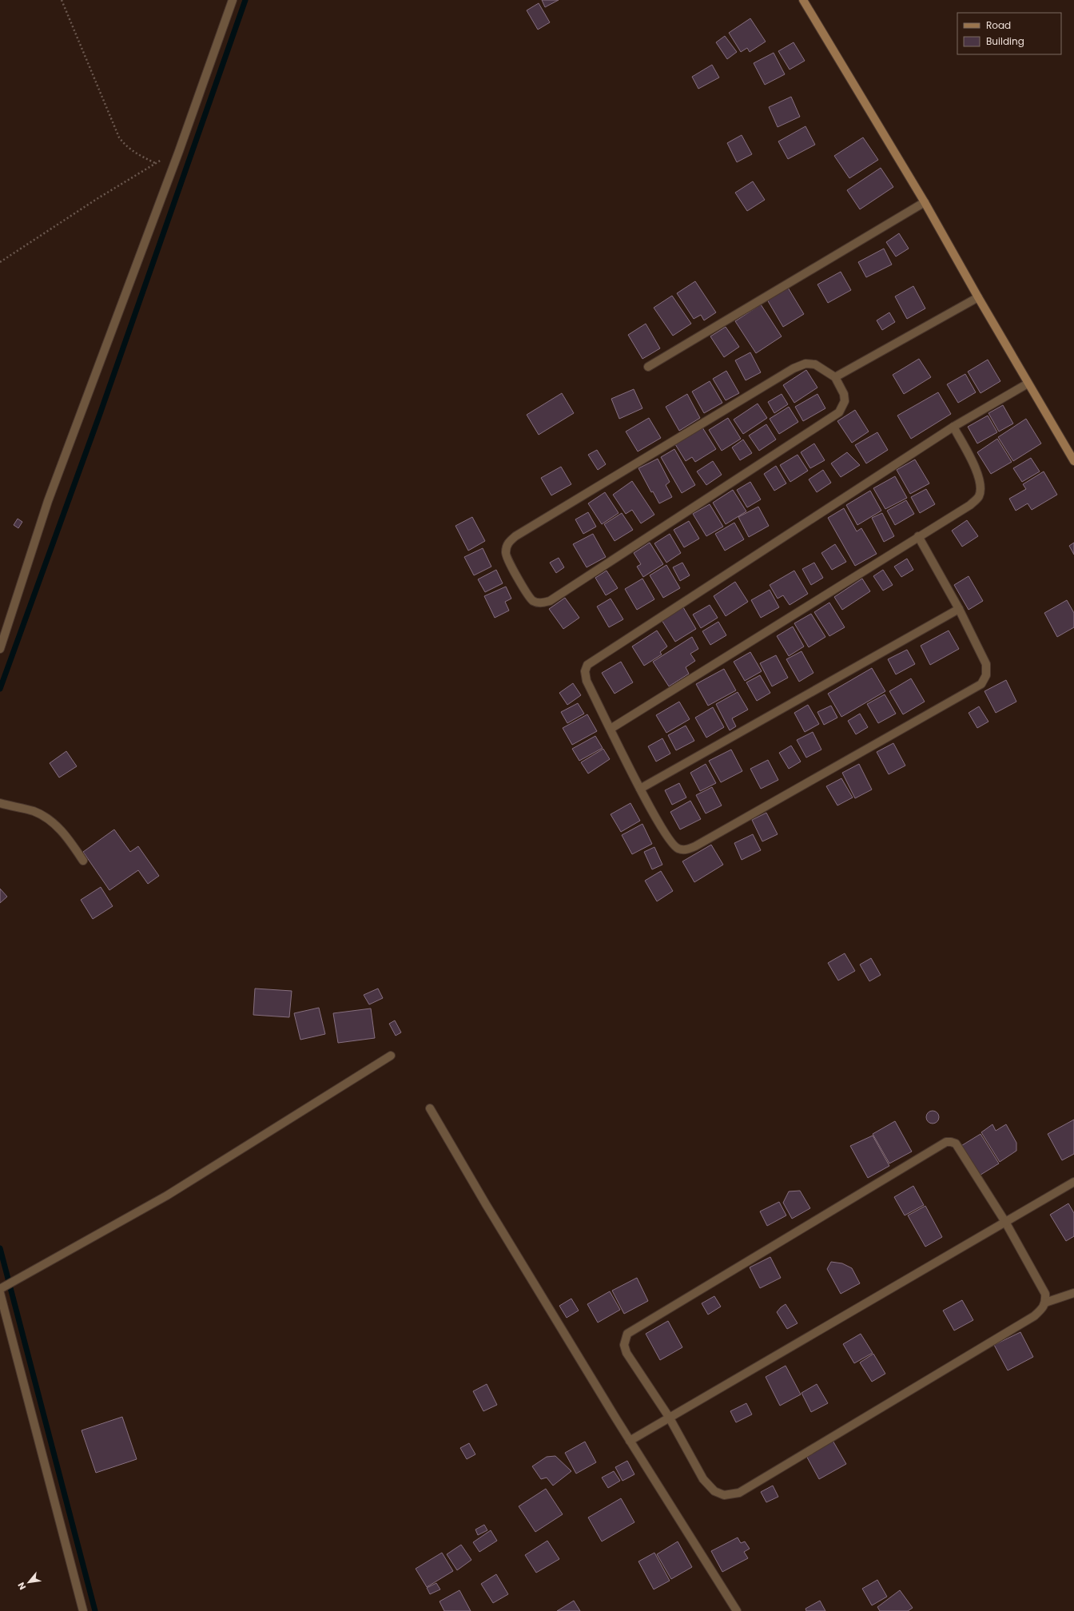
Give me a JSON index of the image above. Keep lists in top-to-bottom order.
{
  "legend": ["Road", "Building"],
  "north": "bottom left"
}
